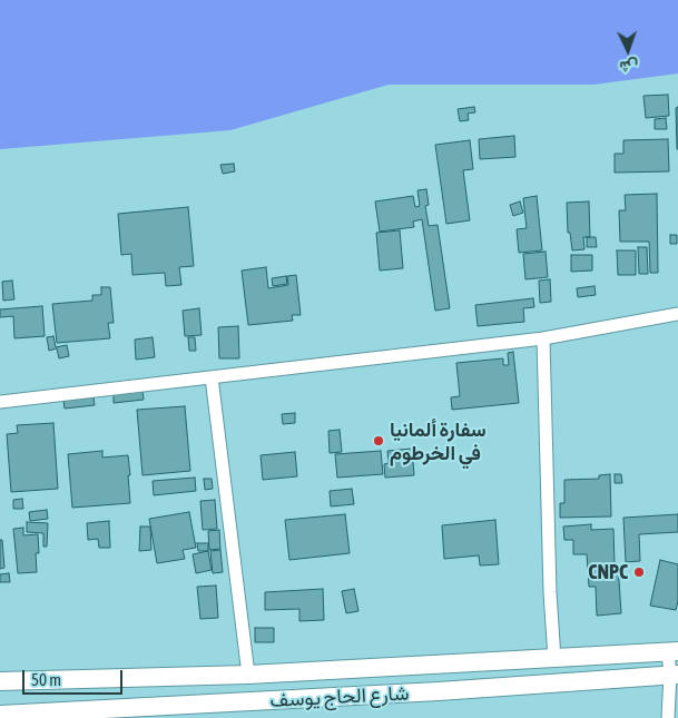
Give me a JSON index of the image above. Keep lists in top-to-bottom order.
{
  "streets": {
    "main road": ["شارع الحاج يوسف"]
  },
  "places": ["سفارة ألمانيا في الخرطوم", "CNPC"],
  "scale_bar": "50 m",
  "north": "bottom"
}
